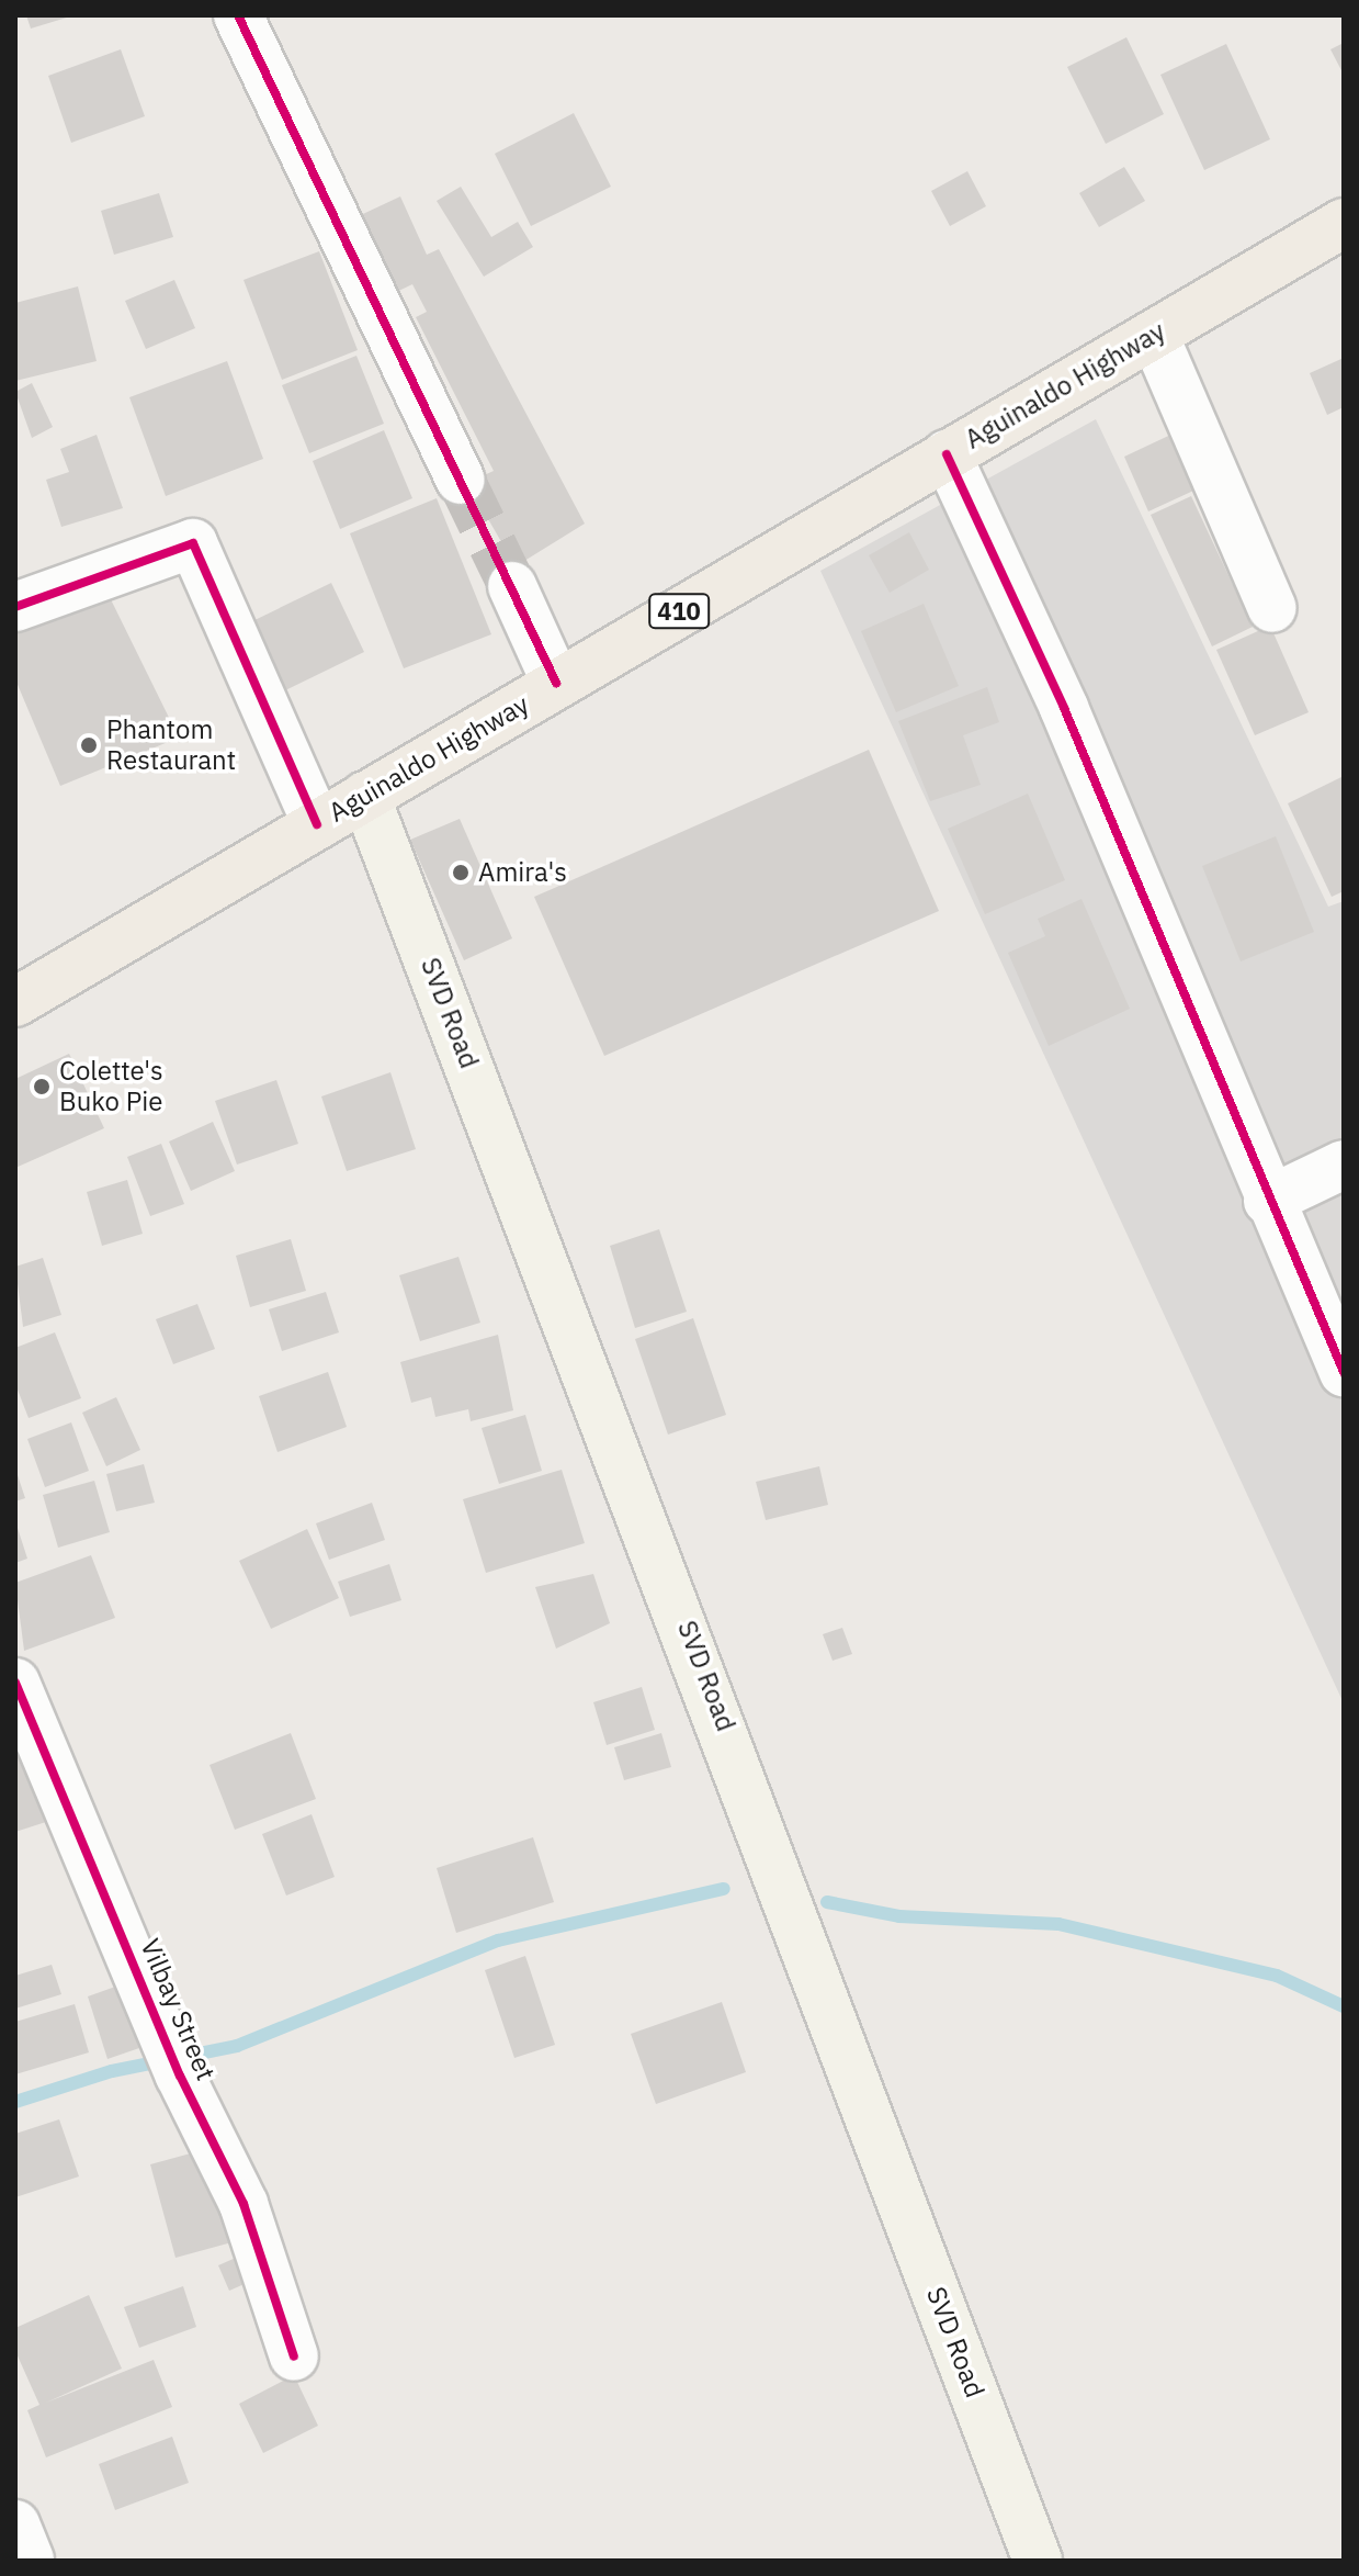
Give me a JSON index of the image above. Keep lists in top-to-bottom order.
{
  "streets": {
    "main road": ["Aguinaldo Highway", "410", "SVD Road"],
    "street": ["Vilbay Street"]
  },
  "crossings": [
    ["Aguinaldo Highway", "SVD Road"]
  ],
  "places": ["Phantom Restaurant", "Amira's", "Colette's Buko Pie"]
}
